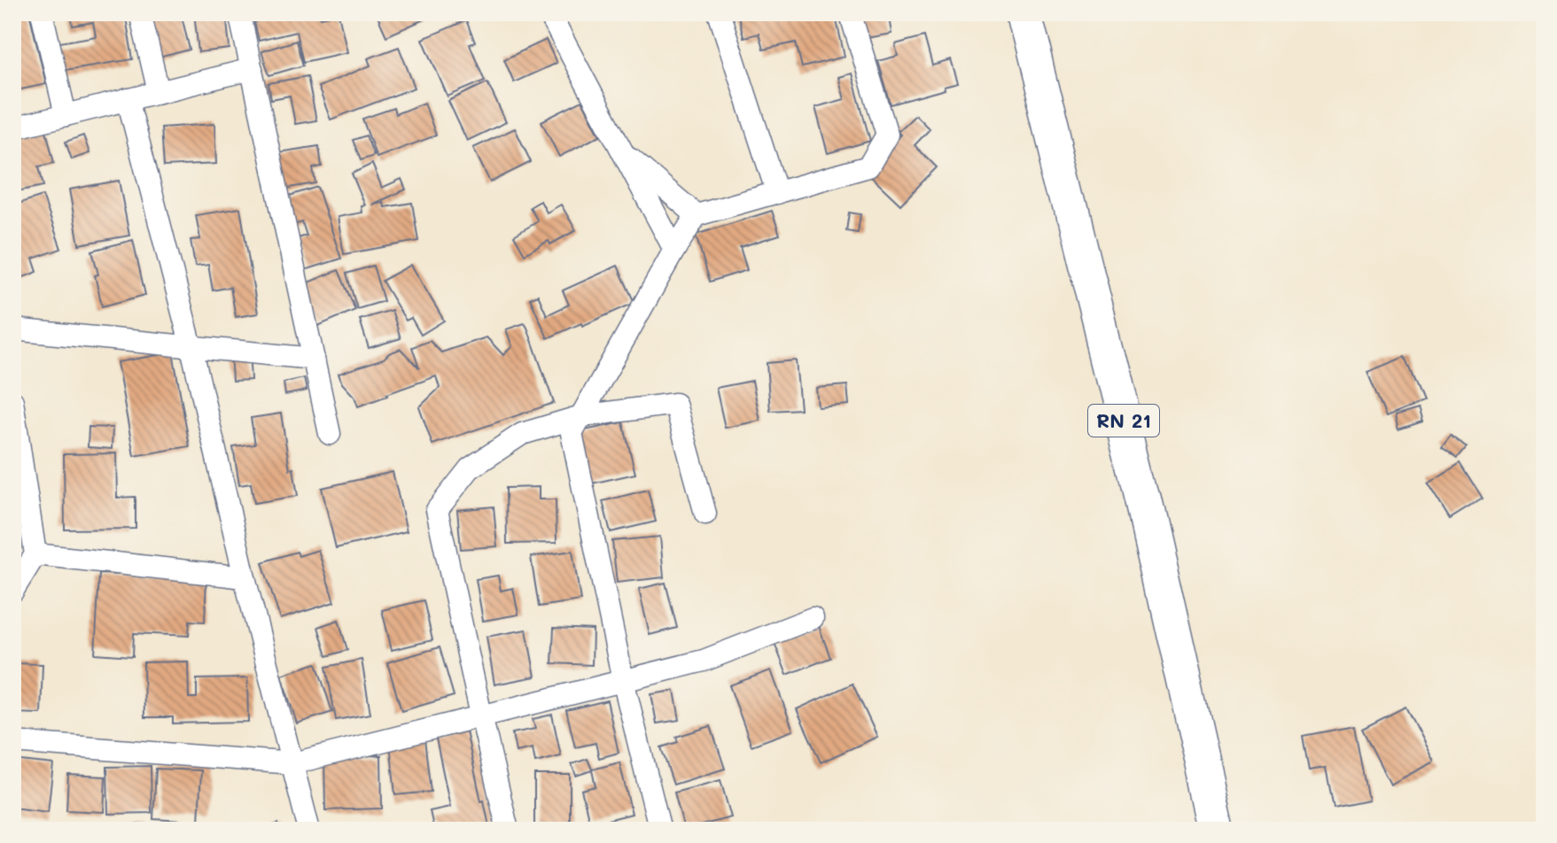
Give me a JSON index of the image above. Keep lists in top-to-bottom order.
{
  "streets": {
    "main road": ["RN 21"]
  }
}
